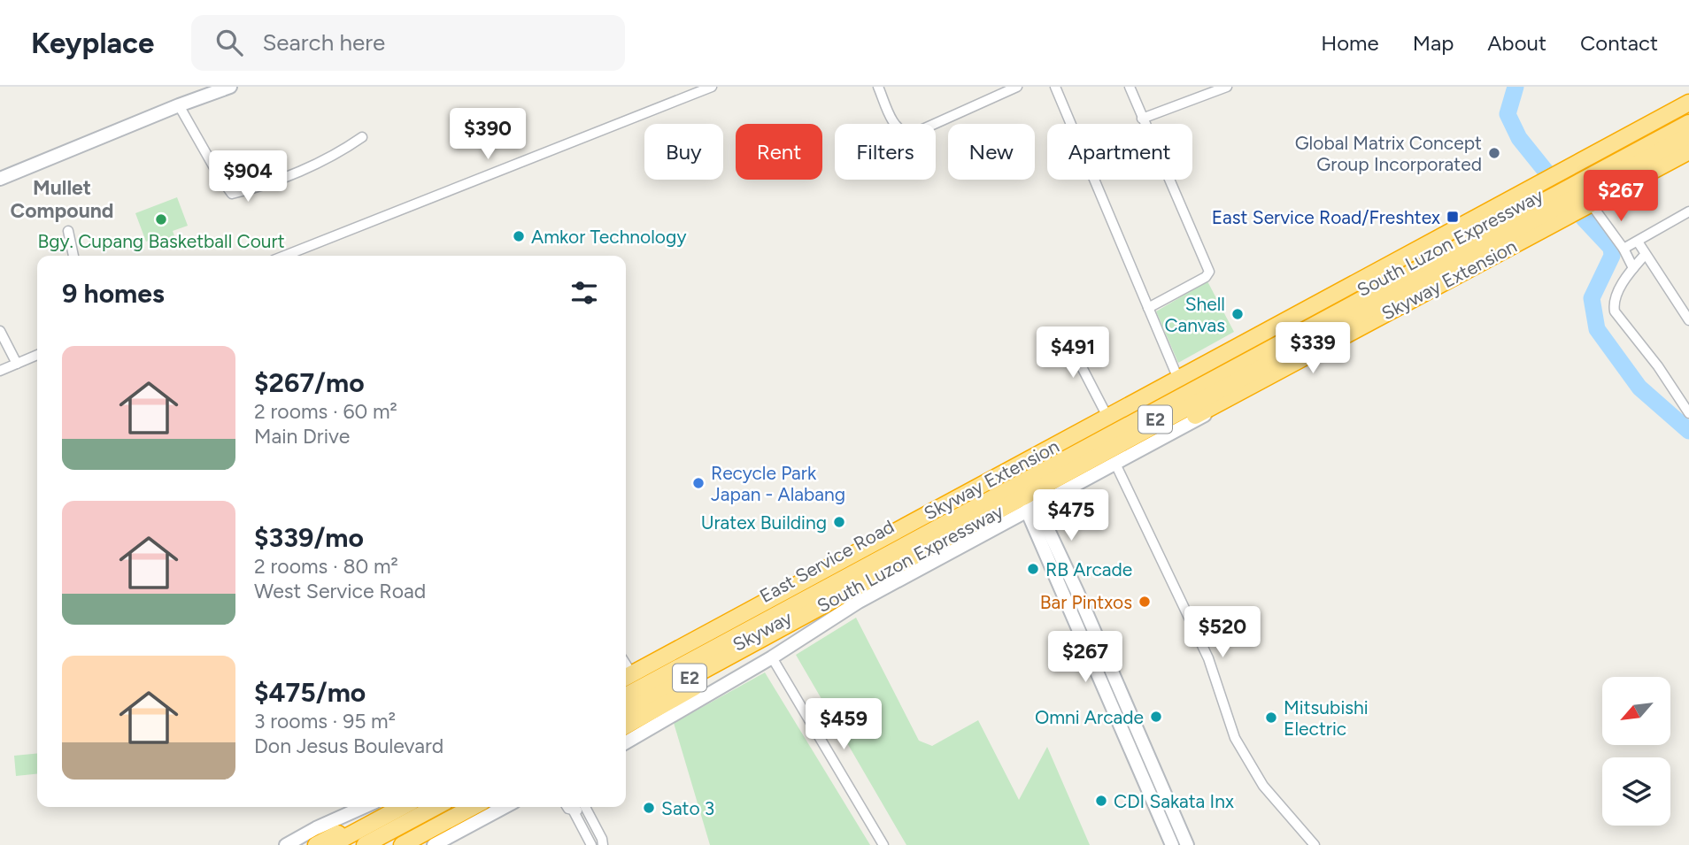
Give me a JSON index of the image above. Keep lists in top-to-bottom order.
{
  "streets": {
    "highway": [
      "South Luzon Expressway",
      "Skyway Extension",
      "E2",
      "Skyway"
    ],
    "main road": ["East Service Road"]
  },
  "crossings": [
    ["South Luzon Expressway", "East Service Road"],
    ["South Luzon Expressway", "Skyway"]
  ],
  "districts": ["Mullet Compound"],
  "places": {
    "other": [
      "Global Matrix Concept Group Incorporated",
      "Bgy. Cupang Basketball Court",
      "Amkor Technology",
      "Shell Canvas",
      "Recycle Park Japan - Alabang",
      "Uratex Building",
      "RB Arcade",
      "Bar Pintxos",
      "Omni Arcade",
      "Mitsubishi Electric",
      "CDI Sakata Inx",
      "Sato 3"
    ],
    "transit": ["East Service Road/Freshtex"]
  },
  "north": "bottom left",
  "page": {
    "header": "Keyplace",
    "search": "Search here",
    "nav": [
      "Home",
      "Map",
      "About",
      "Contact"
    ],
    "price": [
      "$390",
      "$904",
      "$267",
      "$339",
      "$491",
      "$475",
      "$520",
      "$267",
      "$459"
    ],
    "chip": [
      "Buy",
      "Rent",
      "Filters",
      "New",
      "Apartment"
    ],
    "heading": "9 homes",
    "list": [
      {
        "name": "$267/mo",
        "note": "2 rooms · 60 m² · Main Drive"
      },
      {
        "name": "$339/mo",
        "note": "2 rooms · 80 m² · West Service Road"
      },
      {
        "name": "$475/mo",
        "note": "3 rooms · 95 m² · Don Jesus Boulevard"
      }
    ]
  }
}
